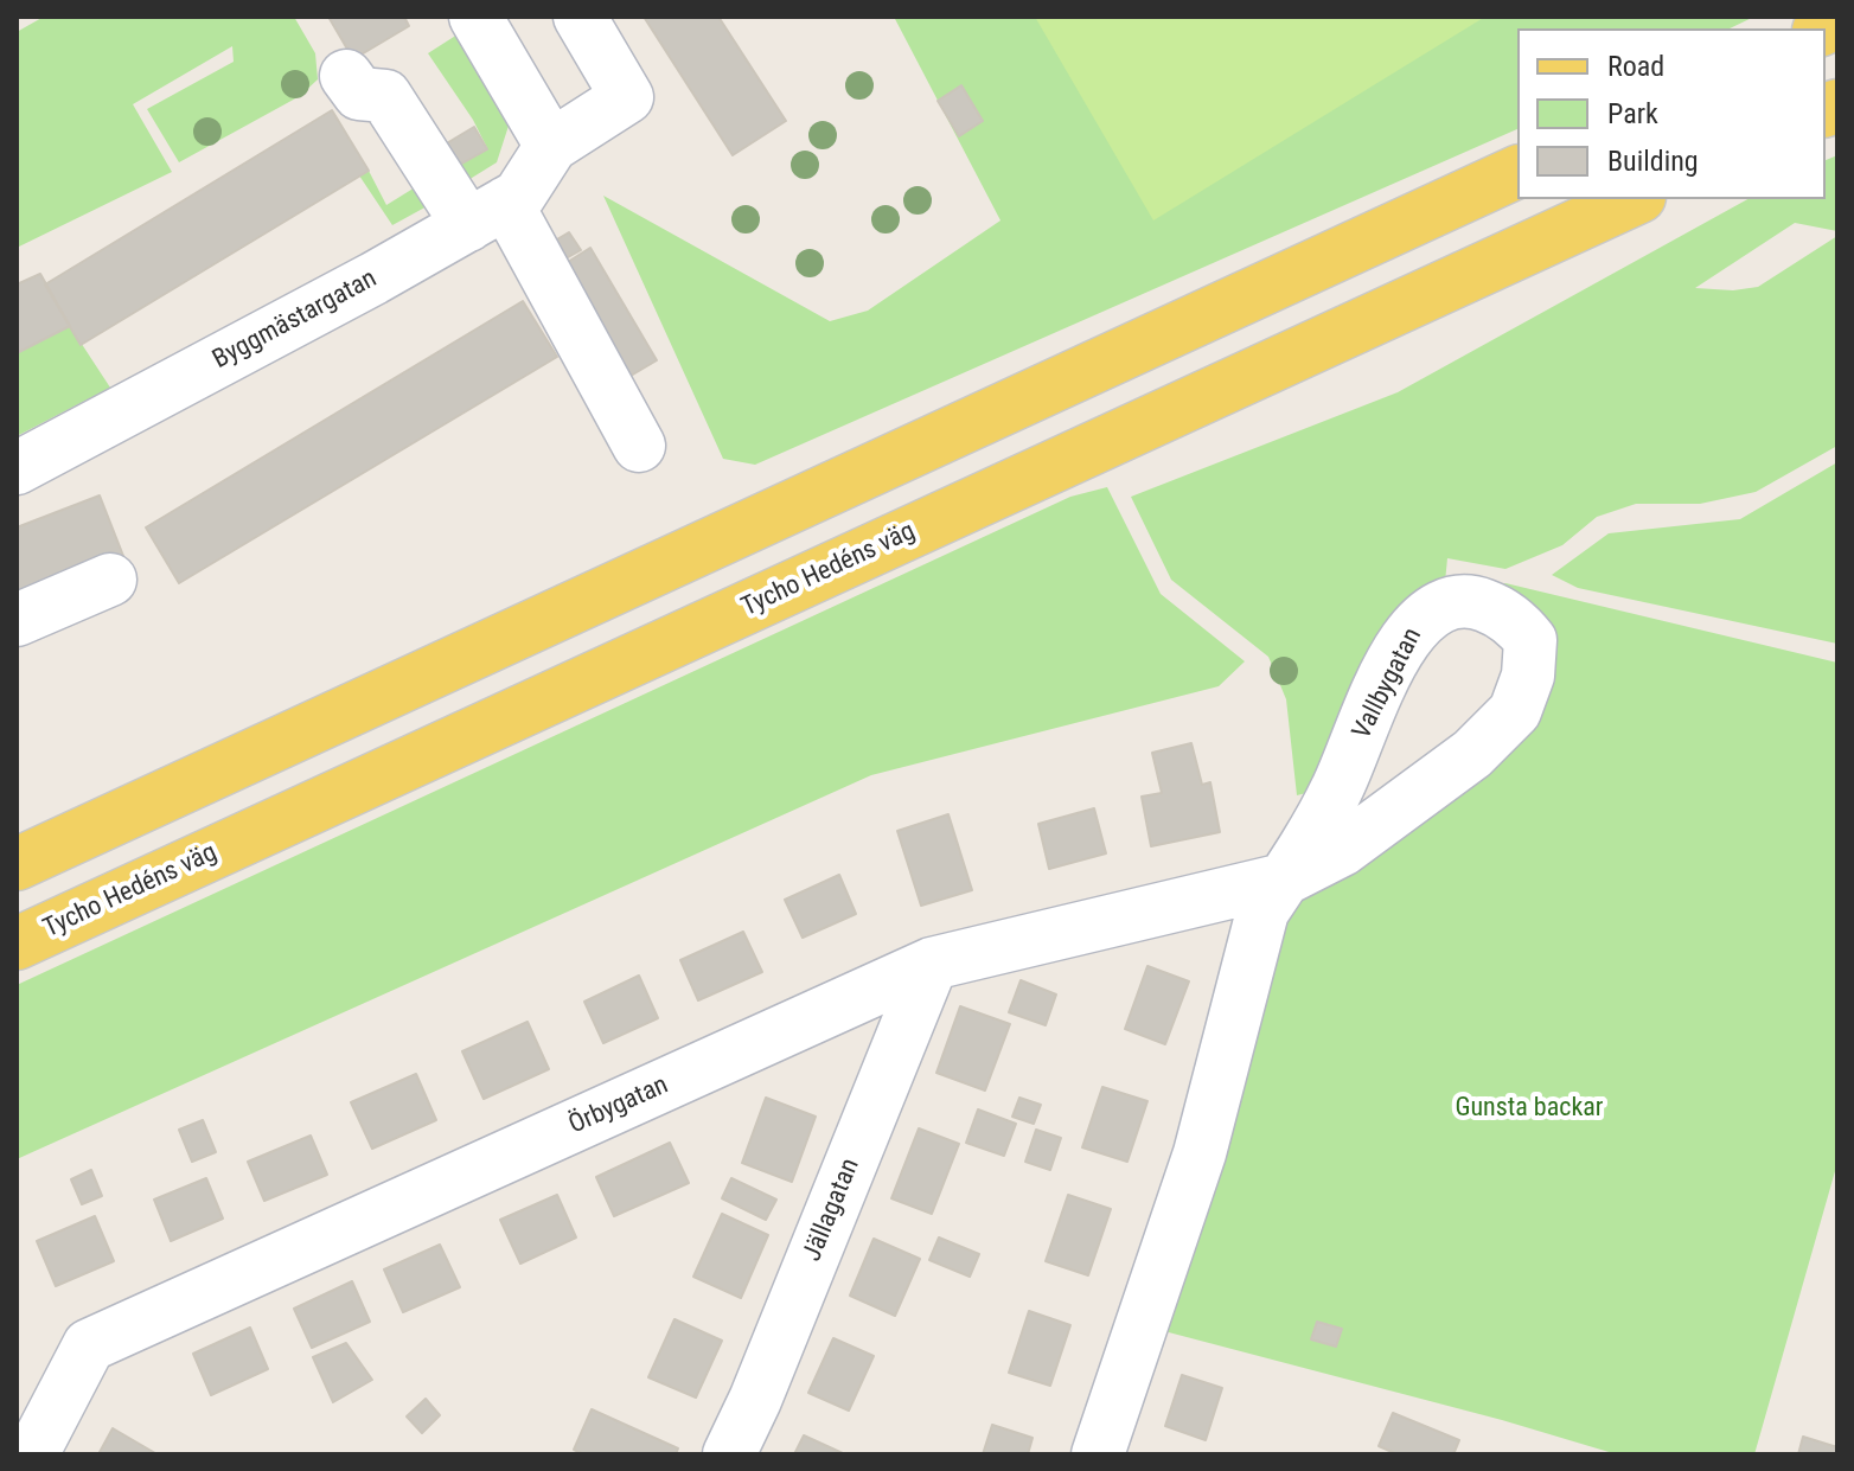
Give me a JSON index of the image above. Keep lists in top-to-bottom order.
{
  "streets": {
    "main road": ["Tycho Hedéns väg"],
    "street": [
      "Byggmästargatan",
      "Vallbygatan",
      "Örbygatan",
      "Jällagatan"
    ]
  },
  "crossings": [
    ["Vallbygatan", "Örbygatan"],
    ["Örbygatan", "Jällagatan"]
  ],
  "parks": ["Gunsta backar"],
  "legend": ["Road", "Park", "Building"]
}
